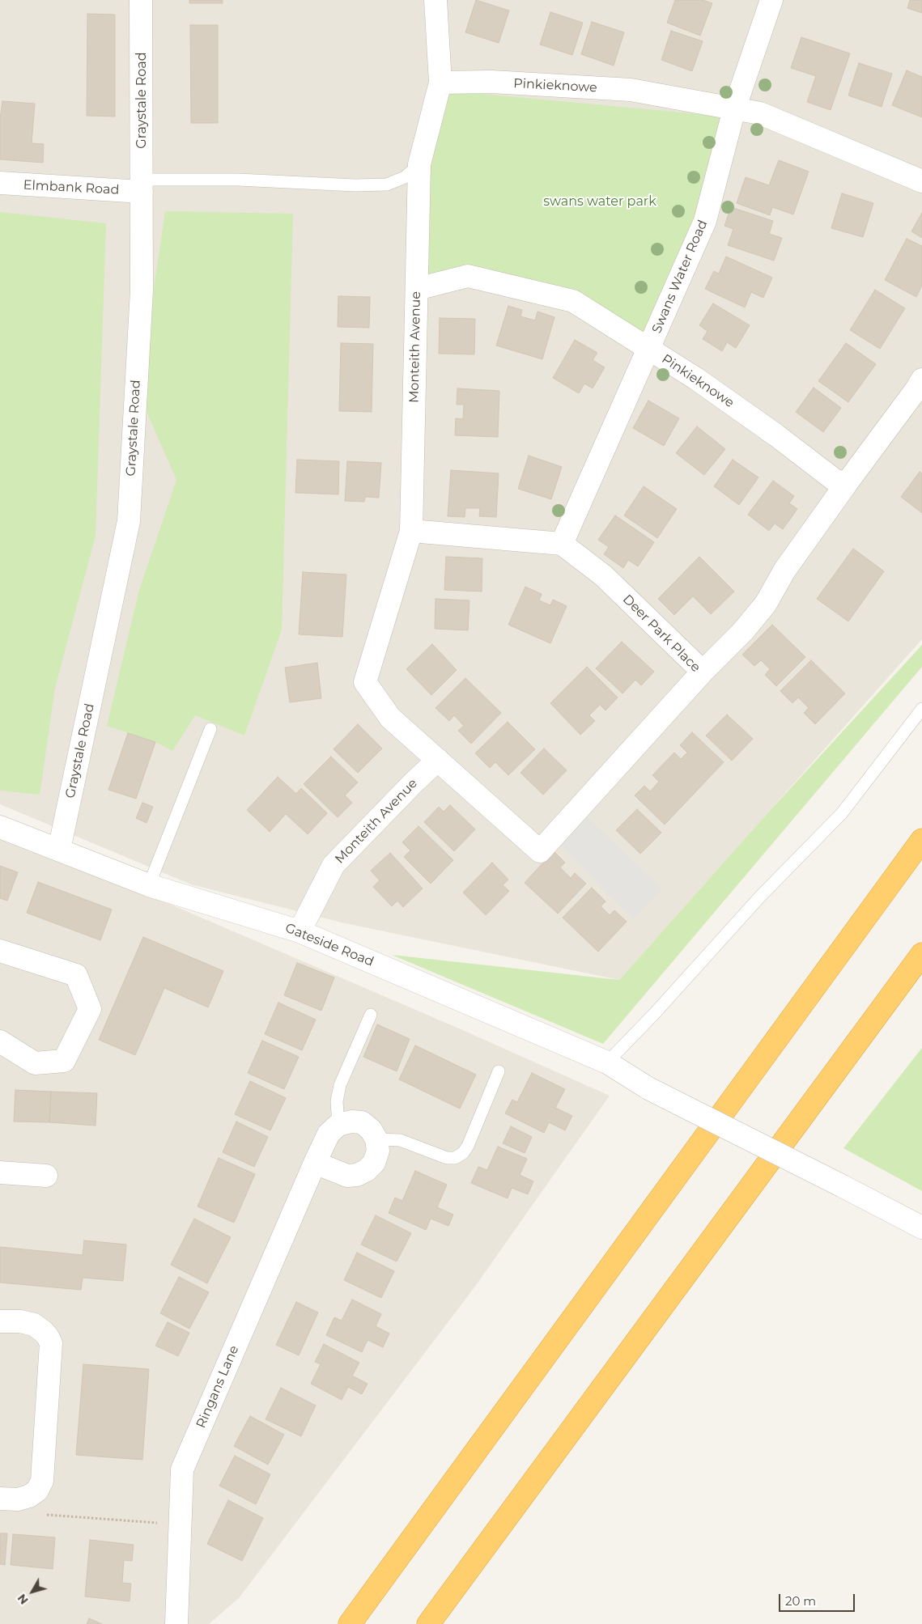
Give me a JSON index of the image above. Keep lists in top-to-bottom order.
{
  "streets": {
    "street": [
      "Pinkieknowe",
      "Graystale Road",
      "Elmbank Road",
      "Swans Water Road",
      "Monteith Avenue",
      "Deer Park Place",
      "Gateside Road",
      "Ringans Lane"
    ]
  },
  "crossings": [
    ["Pinkieknowe", "Swans Water Road"],
    ["Pinkieknowe", "Monteith Avenue"],
    ["Graystale Road", "Elmbank Road"],
    ["Graystale Road", "Gateside Road"],
    ["Swans Water Road", "Deer Park Place"],
    ["Monteith Avenue", "Deer Park Place"],
    ["Monteith Avenue", "Gateside Road"]
  ],
  "parks": ["swans water park"],
  "scale_bar": "20 m",
  "north": "bottom left"
}
